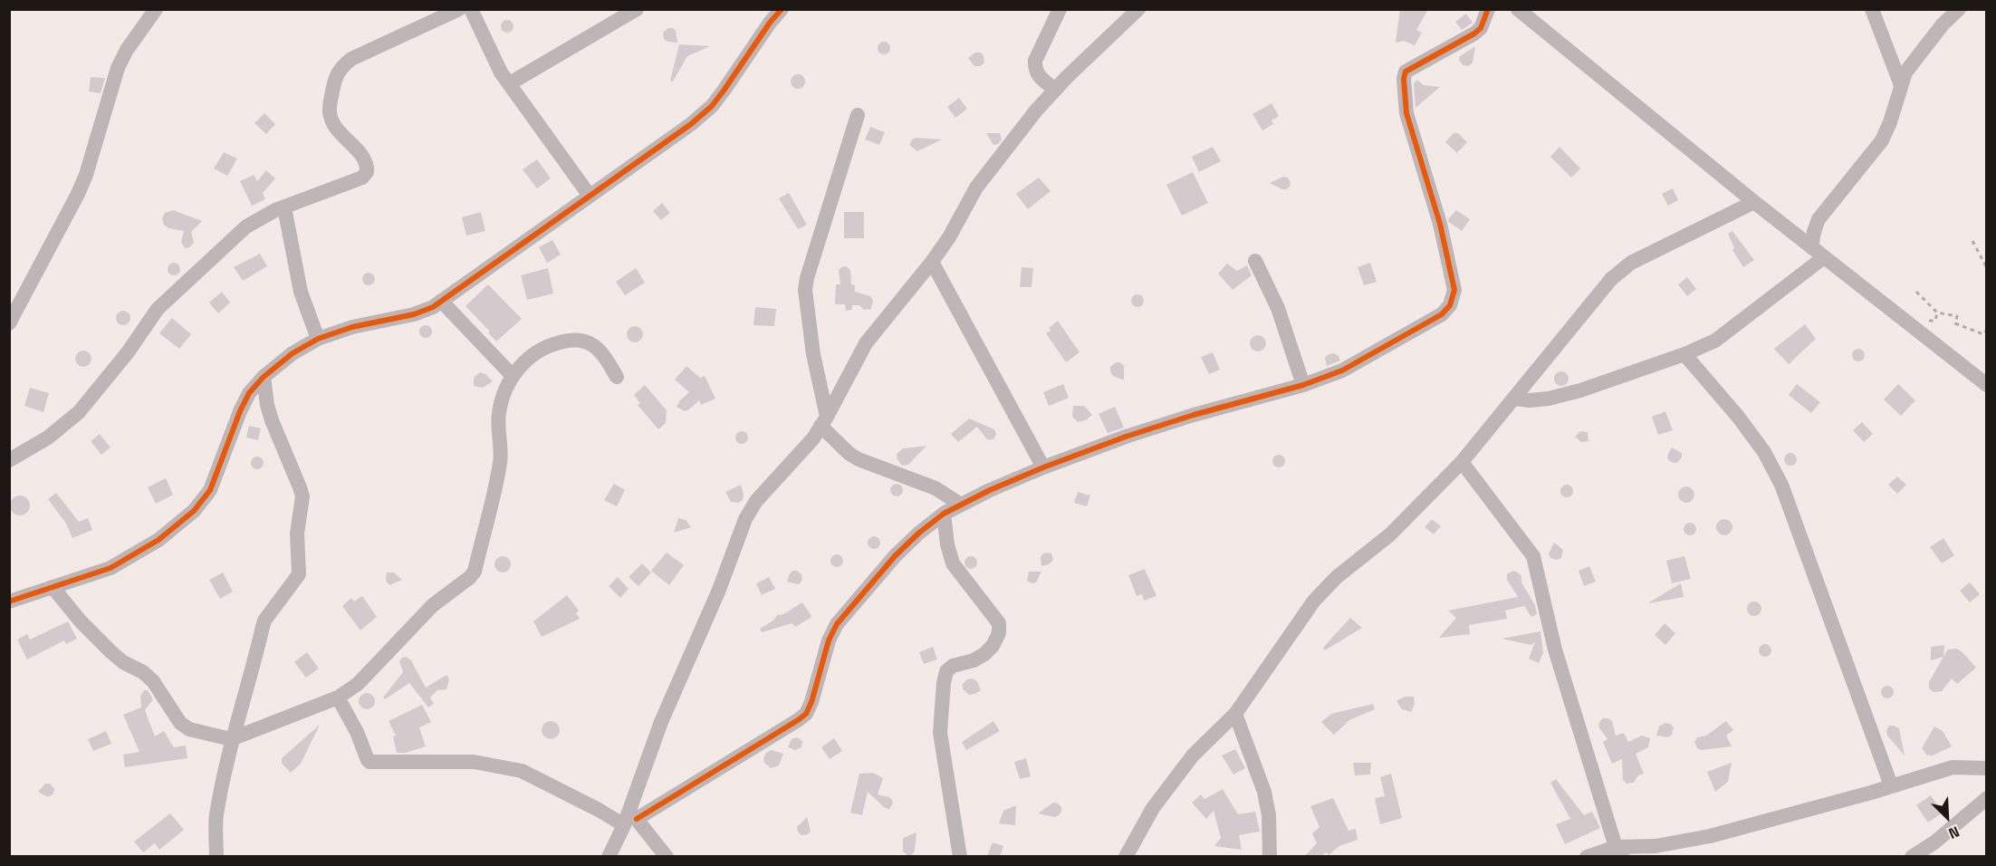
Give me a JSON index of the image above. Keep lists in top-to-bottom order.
{
  "north": "bottom right"
}
